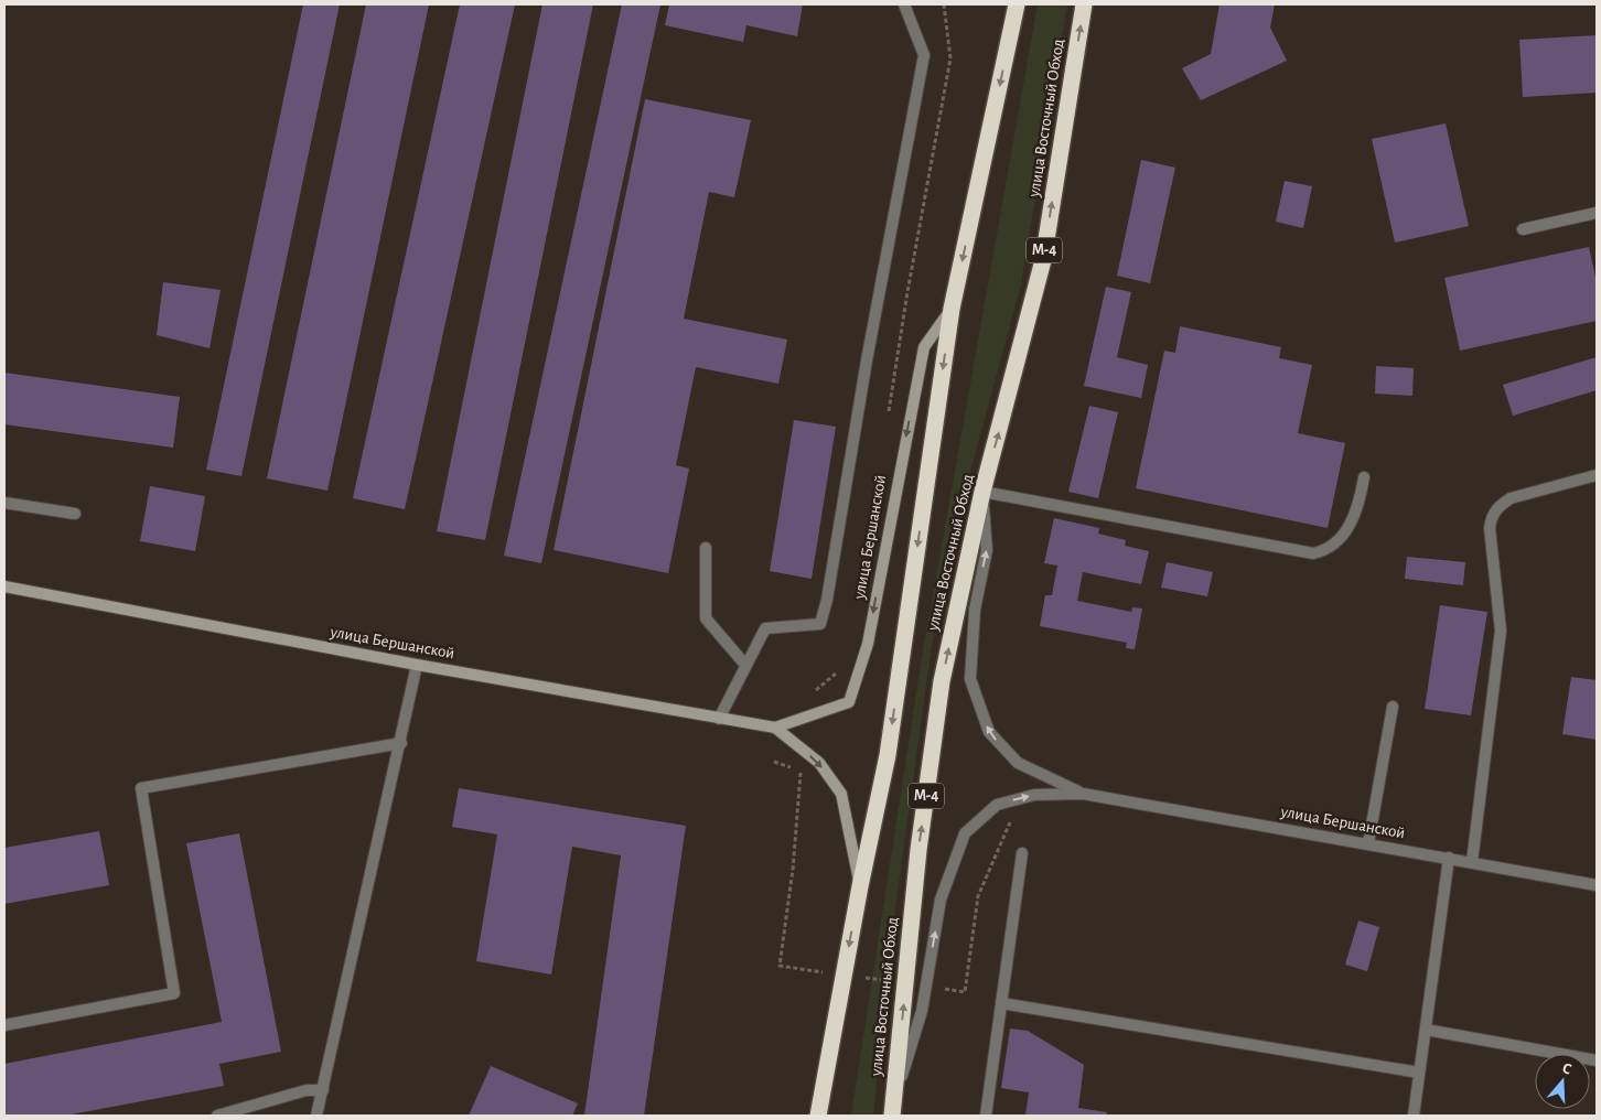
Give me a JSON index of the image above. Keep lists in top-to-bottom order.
{
  "streets": {
    "highway": ["улица Восточный Обход", "М-4"],
    "street": ["улица Бершанской"]
  },
  "crossings": [
    ["улица Восточный Обход", "улица Бершанской"]
  ],
  "north": "top"
}
